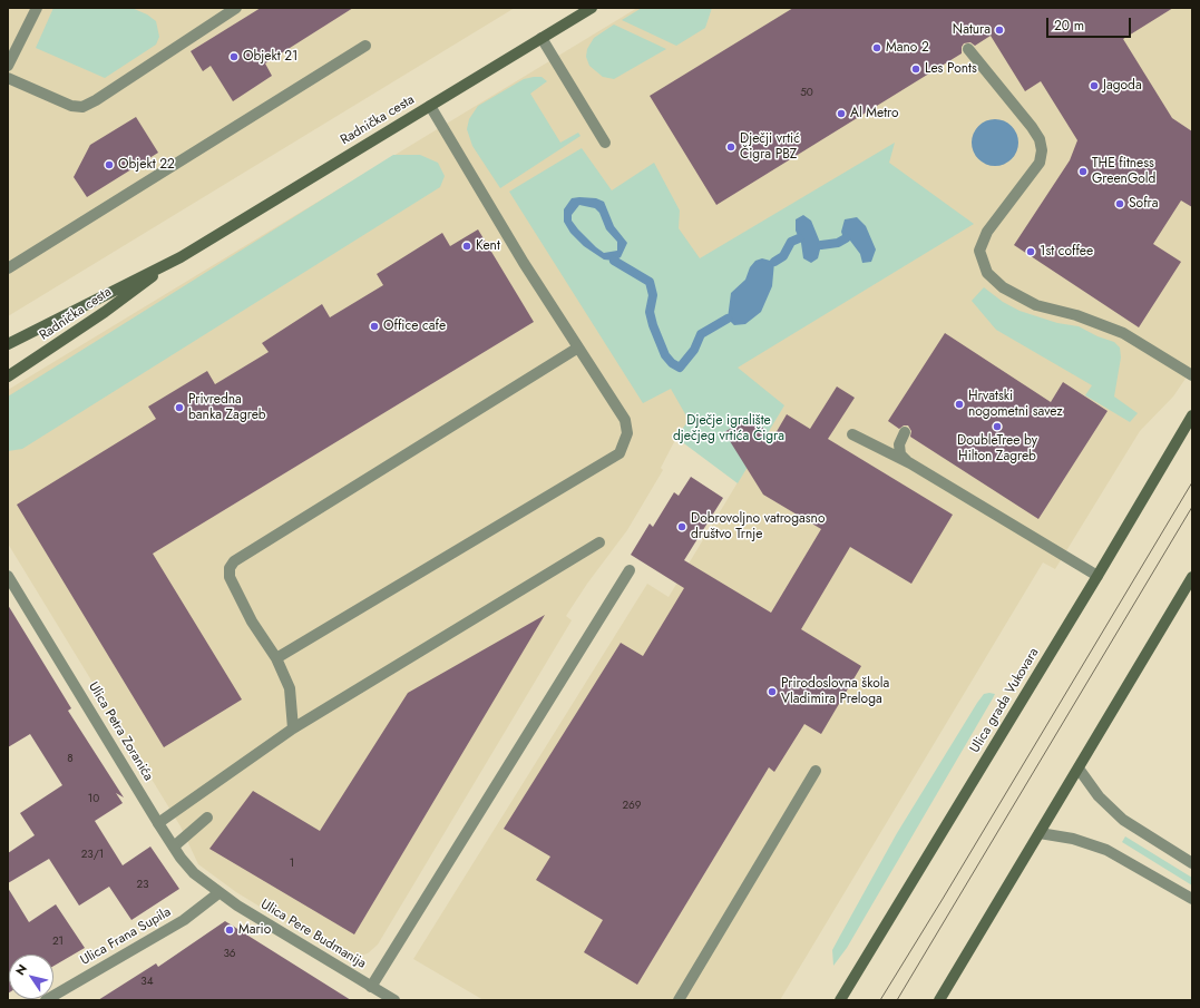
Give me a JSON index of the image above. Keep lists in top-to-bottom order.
{
  "streets": {
    "main road": ["Radnička cesta", "Ulica grada Vukovara"],
    "street": ["Ulica Petra Zoranića", "Ulica Pere Budmanija", "Ulica Frana Supila"]
  },
  "crossings": [
    ["Ulica Petra Zoranića", "Ulica Pere Budmanija"],
    ["Ulica Petra Zoranića", "Ulica Frana Supila"],
    ["Ulica Pere Budmanija", "Ulica Frana Supila"]
  ],
  "parks": ["Dječje igralište dječjeg vrtića Čigra"],
  "places": [
    "Natura",
    "Mano 2",
    "Objekt 21",
    "Les Ponts",
    "Jagoda",
    "Al Metro",
    "Dječji vrtić Čigra PBZ",
    "Objekt 22",
    "THE fitness GreenGold",
    "Sofra",
    "Kent",
    "1st coffee",
    "Office cafe",
    "Hrvatski nogometni savez",
    "Privredna banka Zagreb",
    "DoubleTree by Hilton Zagreb",
    "Dobrovoljno vatrogasno društvo Trnje",
    "Prirodoslovna škola Vladimira Preloga",
    "Mario"
  ],
  "house_numbers": [
    "50",
    "8",
    "10",
    "269",
    "23/1",
    "1",
    "23",
    "21",
    "36",
    "34"
  ],
  "scale_bar": "20 m",
  "north": "top left"
}
